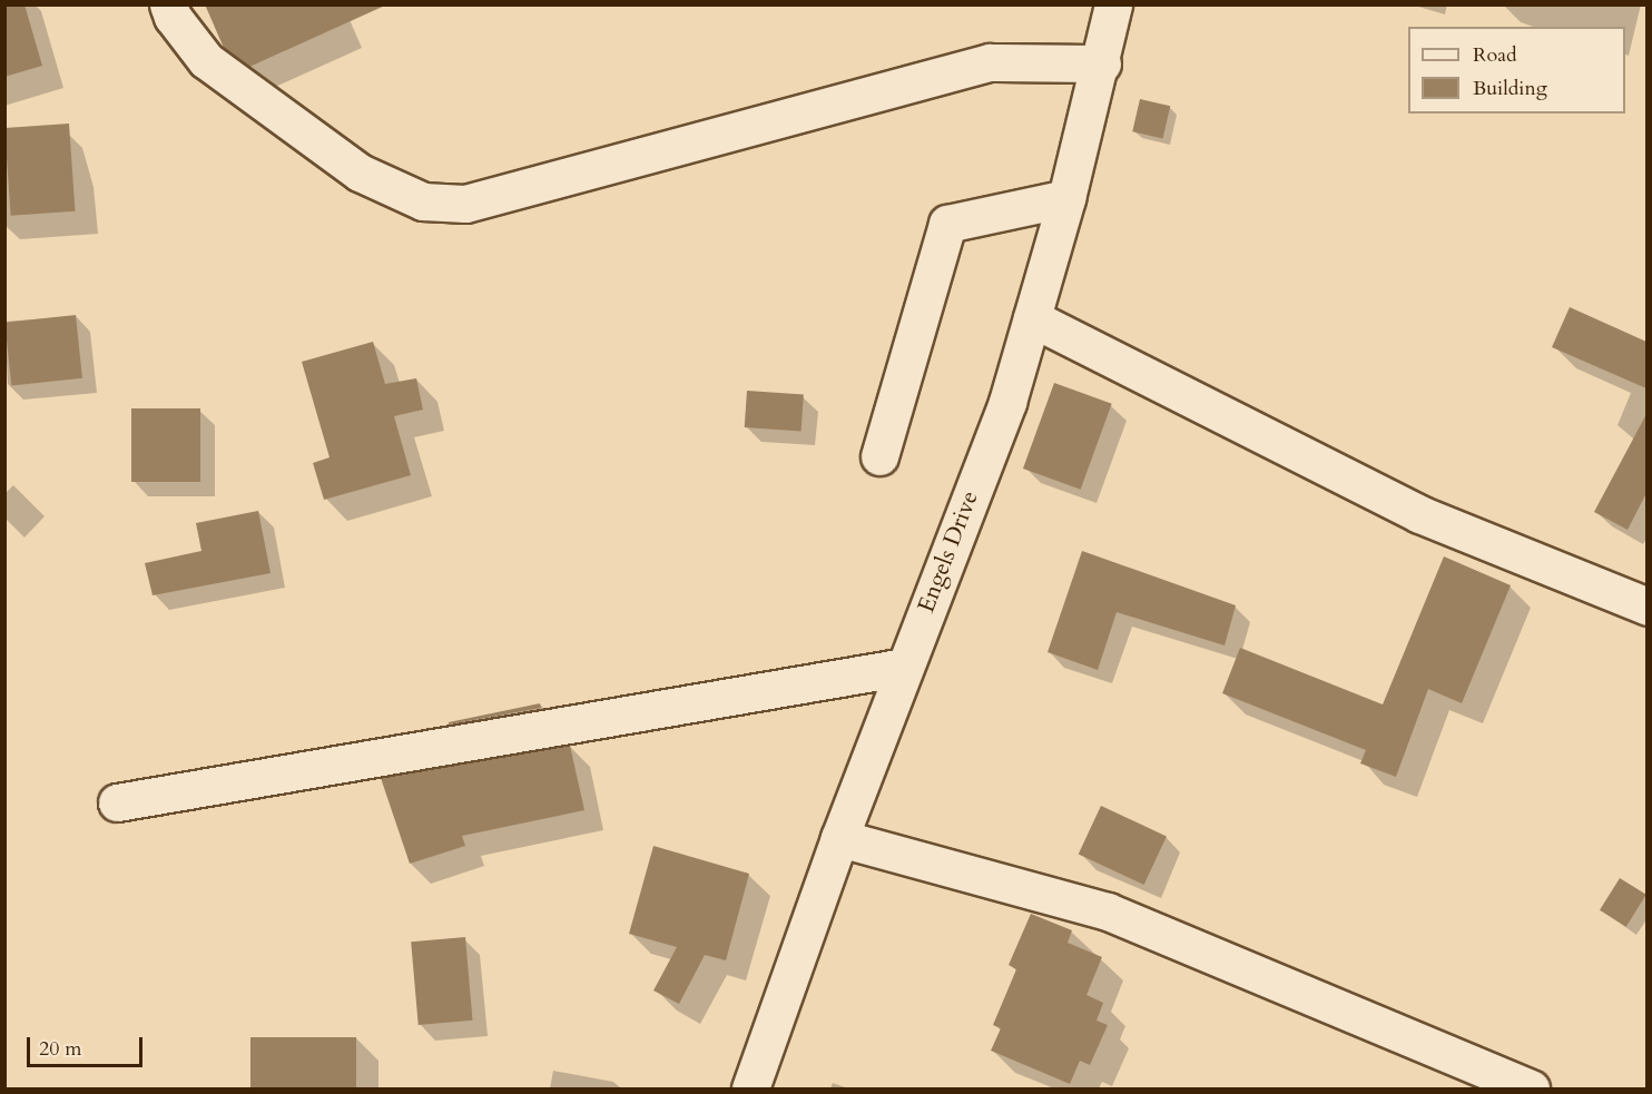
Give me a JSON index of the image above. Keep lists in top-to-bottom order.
{
  "streets": {
    "street": ["Engels Drive"]
  },
  "legend": ["Road", "Building"],
  "scale_bar": "20 m"
}
